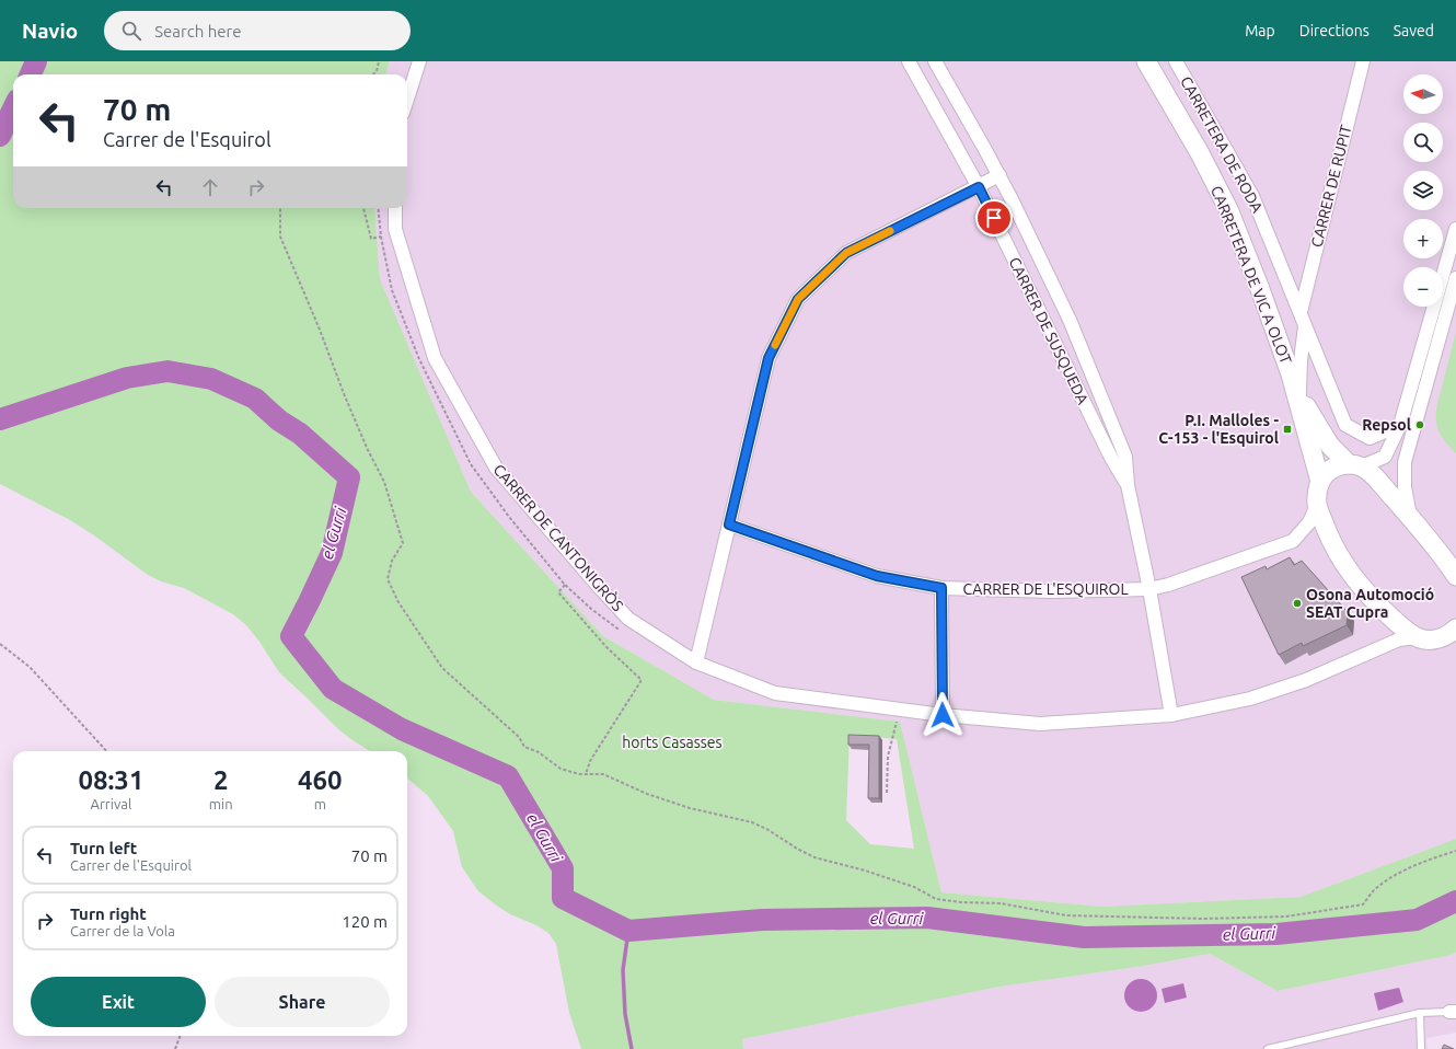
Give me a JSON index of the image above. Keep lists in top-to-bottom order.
{
  "streets": {
    "street": [
      "CARRETERA DE RODA",
      "CARRER DE RUPIT",
      "CARRETERA DE VIC A OLOT",
      "CARRER DE SUSQUEDA",
      "CARRER DE CANTONIGRÒS",
      "CARRER DE L'ESQUIROL"
    ]
  },
  "crossings": [
    ["CARRETERA DE RODA", "CARRER DE RUPIT"],
    ["CARRETERA DE RODA", "CARRETERA DE VIC A OLOT"],
    ["CARRER DE SUSQUEDA", "CARRER DE CANTONIGRÒS"],
    ["CARRER DE SUSQUEDA", "CARRER DE L'ESQUIROL"]
  ],
  "water": ["el Gurri"],
  "parks": ["horts Casasses"],
  "places": {
    "other": ["Repsol", "Osona Automoció SEAT Cupra"],
    "transit": ["P.I. Malloles - C-153 - l'Esquirol"]
  },
  "north": "left",
  "page": {
    "header": "Navio",
    "search": "Search here",
    "nav": ["Map", "Directions", "Saved"],
    "map_buttons": ["+", "−"],
    "turn": ["70 m", "Carrer de l'Esquirol"],
    "eta": [
      "08:31",
      "Arrival",
      "2",
      "min",
      "460",
      "m"
    ],
    "list": [
      {
        "name": "Turn left",
        "note": "Carrer de l'Esquirol",
        "value": "70 m"
      },
      {
        "name": "Turn right",
        "note": "Carrer de la Vola",
        "value": "120 m"
      }
    ],
    "buttons": ["Exit", "Share"]
  }
}
